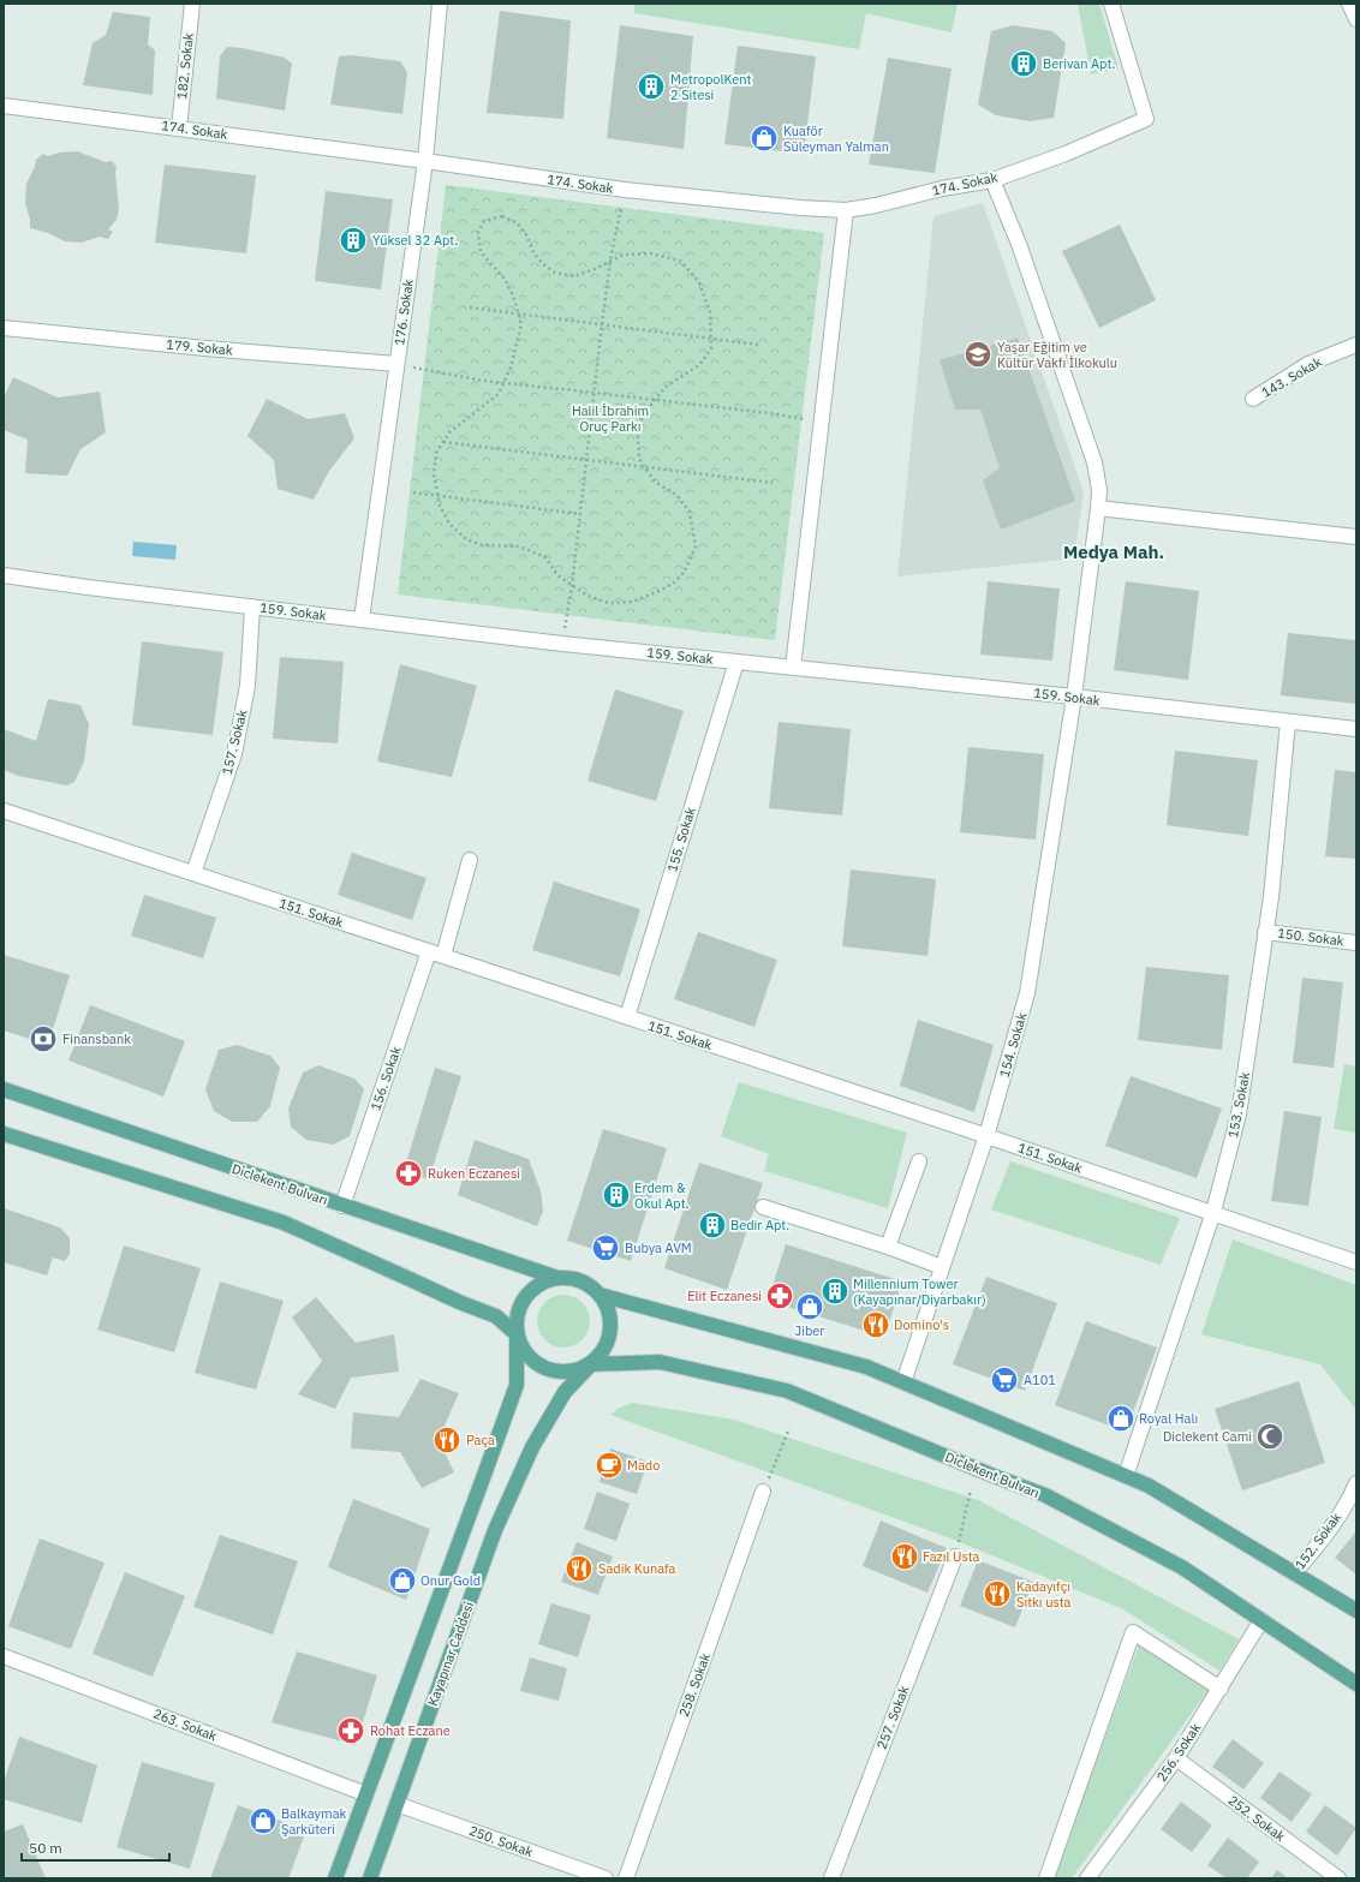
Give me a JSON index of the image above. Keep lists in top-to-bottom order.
{
  "streets": {
    "main road": ["Diclekent Bulvarı", "Kayapınar Caddesi"],
    "street": [
      "182. Sokak",
      "174. Sokak",
      "176. Sokak",
      "179. Sokak",
      "143. Sokak",
      "159. Sokak",
      "157. Sokak",
      "155. Sokak",
      "151. Sokak",
      "150. Sokak",
      "154. Sokak",
      "156. Sokak",
      "153. Sokak",
      "152. Sokak",
      "258. Sokak",
      "257. Sokak",
      "263. Sokak",
      "256. Sokak",
      "252. Sokak",
      "250. Sokak"
    ]
  },
  "crossings": [
    ["182. Sokak", "174. Sokak"],
    ["174. Sokak", "176. Sokak"],
    ["174. Sokak", "154. Sokak"],
    ["176. Sokak", "179. Sokak"],
    ["176. Sokak", "159. Sokak"],
    ["159. Sokak", "157. Sokak"],
    ["159. Sokak", "155. Sokak"],
    ["159. Sokak", "154. Sokak"],
    ["159. Sokak", "153. Sokak"],
    ["157. Sokak", "151. Sokak"],
    ["155. Sokak", "151. Sokak"],
    ["151. Sokak", "154. Sokak"],
    ["151. Sokak", "156. Sokak"],
    ["151. Sokak", "153. Sokak"],
    ["150. Sokak", "153. Sokak"],
    ["156. Sokak", "Diclekent Bulvarı"],
    ["Diclekent Bulvarı", "Kayapınar Caddesi"],
    ["Diclekent Bulvarı", "256. Sokak"],
    ["Kayapınar Caddesi", "250. Sokak"],
    ["256. Sokak", "252. Sokak"]
  ],
  "districts": ["Medya Mah."],
  "parks": ["Halil İbrahim Oruç Parkı"],
  "places": {
    "building": [
      "Berivan Apt.",
      "MetropolKent 2 Sitesi",
      "Yüksel 32 Apt.",
      "Erdem & Okul Apt.",
      "Bedir Apt.",
      "Millennium Tower (Kayapınar/Diyarbakır)"
    ],
    "shop": [
      "Kuaför Süleyman Yalman",
      "Jiber",
      "Royal Halı",
      "Onur Gold",
      "Balkaymak Şarküteri"
    ],
    "school or university": ["Yaşar Eğitim ve Kültür Vakfı İlkokulu"],
    "bank": ["Finansbank"],
    "pharmacy": ["Ruken Eczanesi", "Elit Eczanesi", "Rohat Eczane"],
    "supermarket": ["Bubya AVM", "A101"],
    "restaurant": [
      "Domino's",
      "Paça",
      "Fazıl Usta",
      "Sadik Kunafa",
      "Kadayıfçı Sıtkı usta"
    ],
    "mosque": ["Diclekent Cami"],
    "cafe": ["Mado"]
  },
  "scale_bar": "50 m"
}
